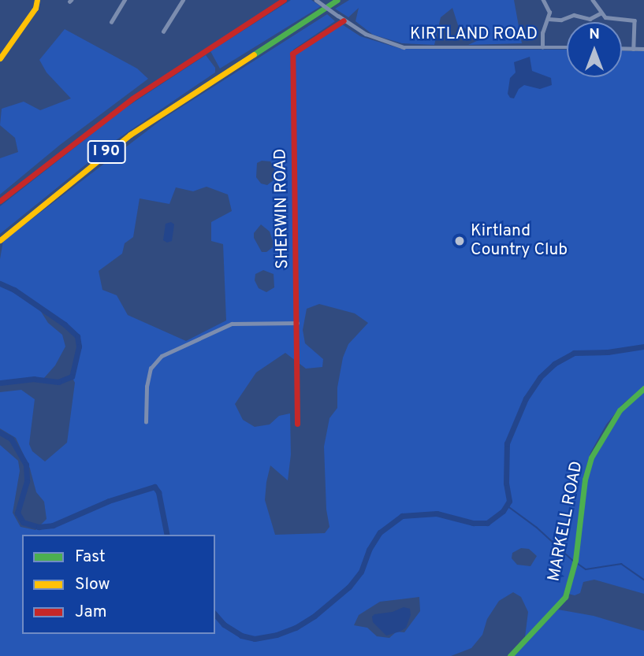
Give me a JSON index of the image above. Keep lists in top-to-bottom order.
{
  "streets": {
    "main road": ["I 90", "SHERWIN ROAD", "MARKELL ROAD"],
    "street": ["KIRTLAND ROAD"]
  },
  "crossings": [
    ["KIRTLAND ROAD", "SHERWIN ROAD"]
  ],
  "places": ["Kirtland Country Club"],
  "legend": ["Fast", "Slow", "Jam"],
  "north": "top"
}
